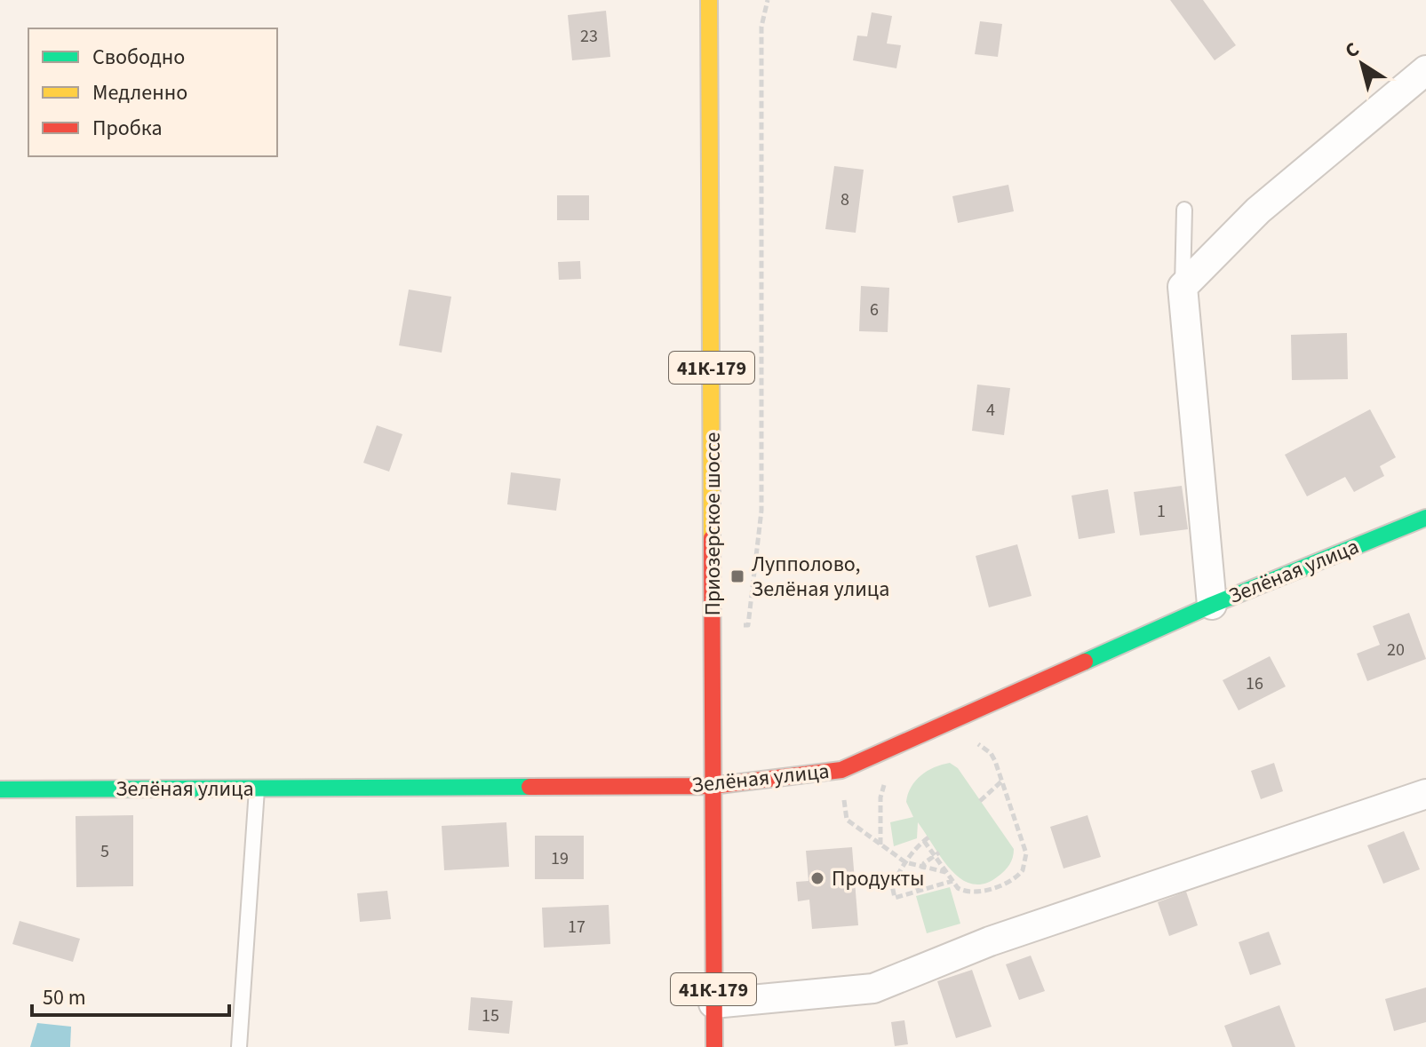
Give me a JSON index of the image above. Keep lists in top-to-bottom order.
{
  "streets": {
    "street": ["41К-179", "Приозерское шоссе", "Зелёная улица"]
  },
  "crossings": [
    ["Приозерское шоссе", "Зелёная улица"]
  ],
  "places": {
    "transit": ["Лупполово, Зелёная улица"],
    "other": ["Продукты"]
  },
  "house_numbers": [
    "23",
    "8",
    "6",
    "4",
    "1",
    "20",
    "16",
    "5",
    "19",
    "17",
    "15"
  ],
  "legend": ["Свободно", "Медленно", "Пробка"],
  "scale_bar": "50 m",
  "north": "top left"
}
